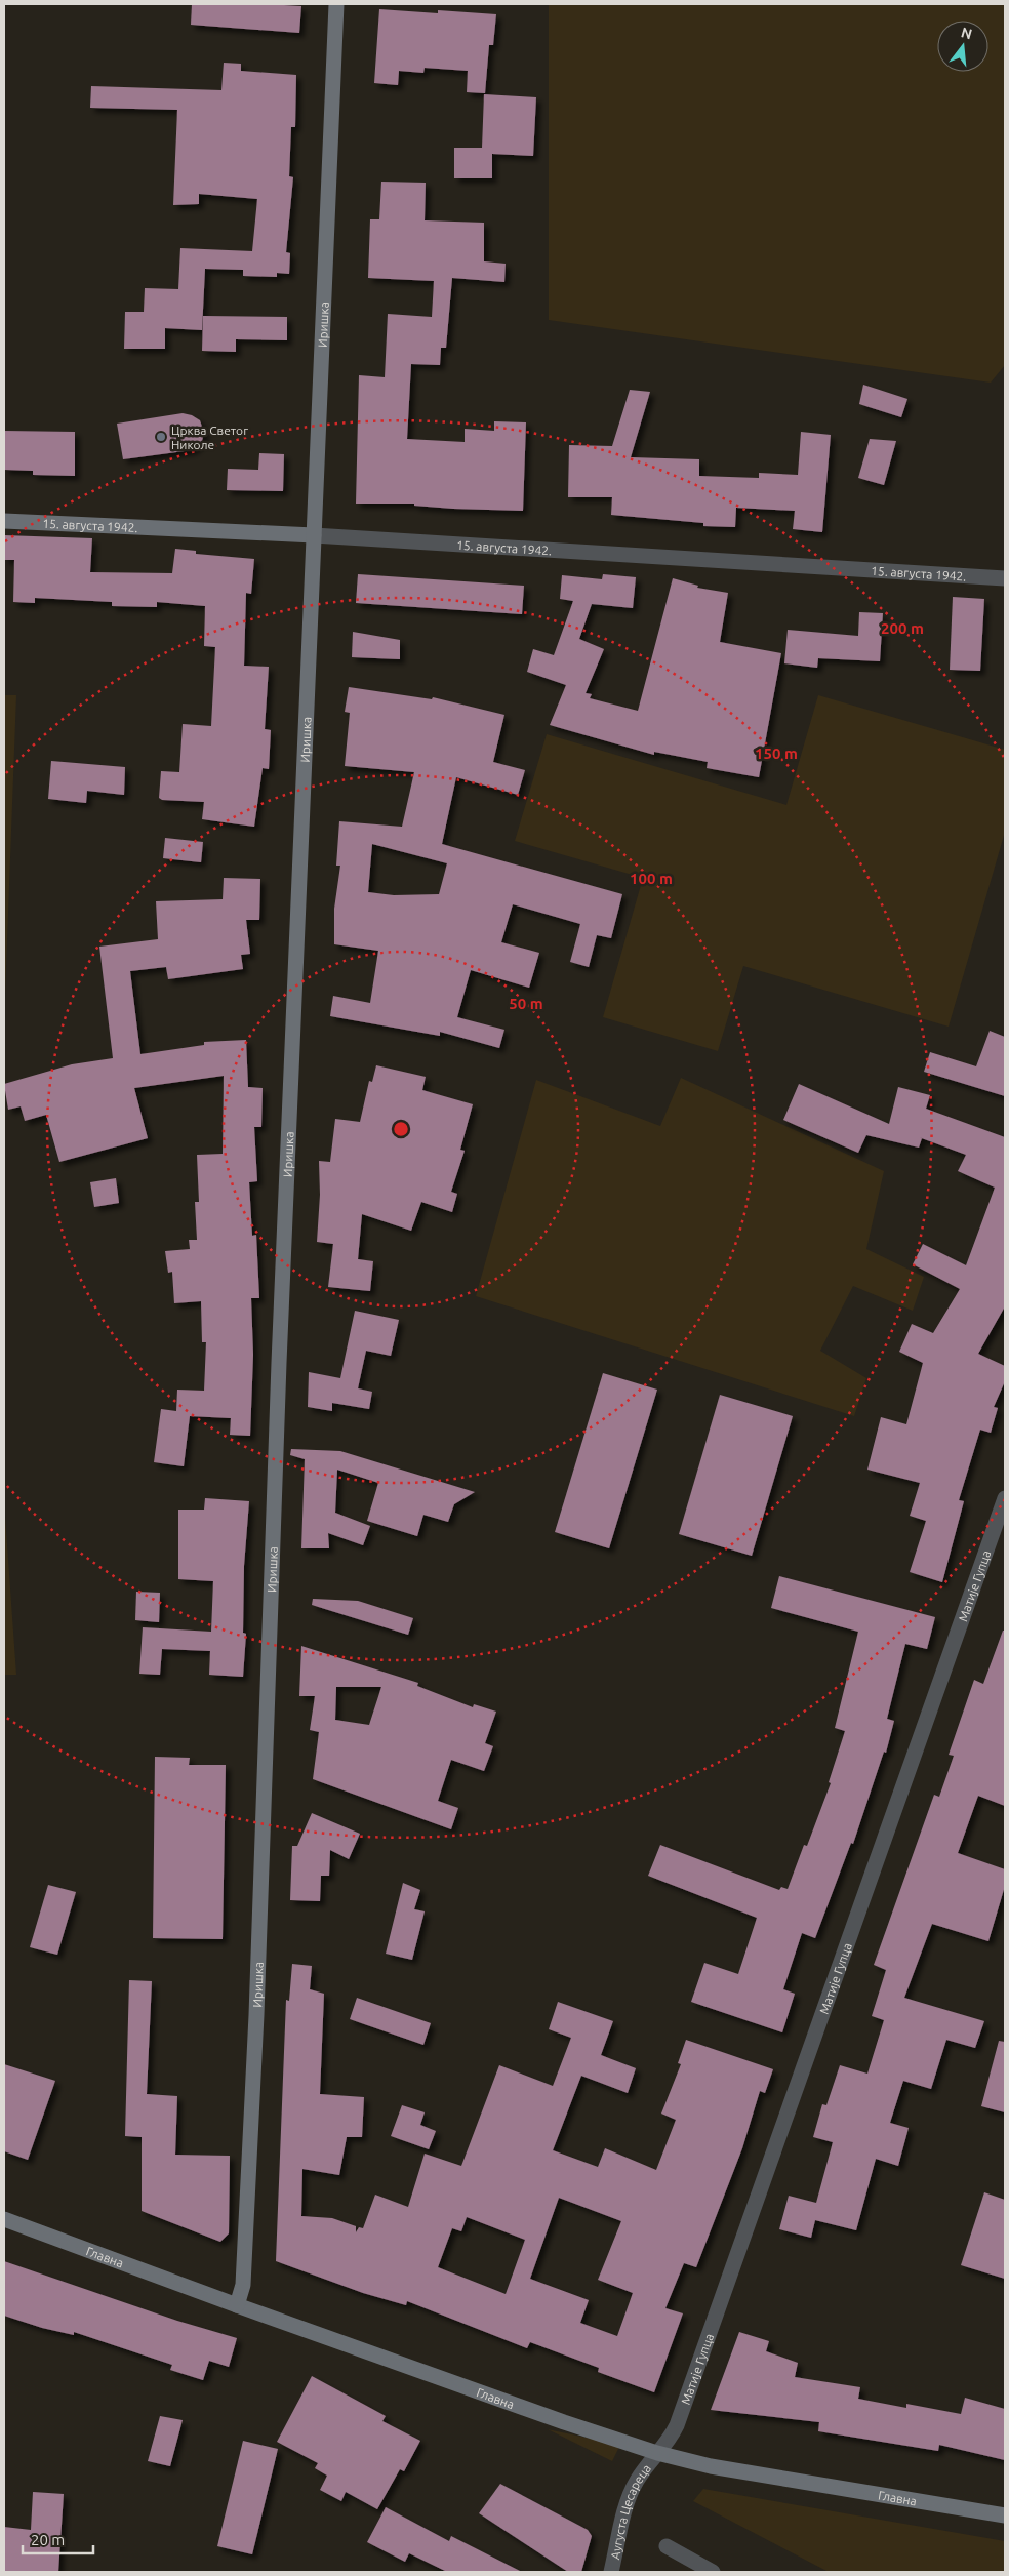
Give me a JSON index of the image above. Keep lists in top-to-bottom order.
{
  "streets": {
    "street": [
      "Иришка",
      "15. августа 1942.",
      "Матије Гупца",
      "Главна",
      "Аугуста Цесареца"
    ]
  },
  "crossings": [
    ["Иришка", "15. августа 1942."],
    ["Иришка", "Главна"],
    ["Матије Гупца", "Главна"],
    ["Матије Гупца", "Аугуста Цесареца"],
    ["Главна", "Аугуста Цесареца"]
  ],
  "places": ["Црква Светог Николе"],
  "scale_bar": "20 m",
  "north": "top",
  "rings": [
    "200 m",
    "150 m",
    "100 m",
    "50 m"
  ]
}
